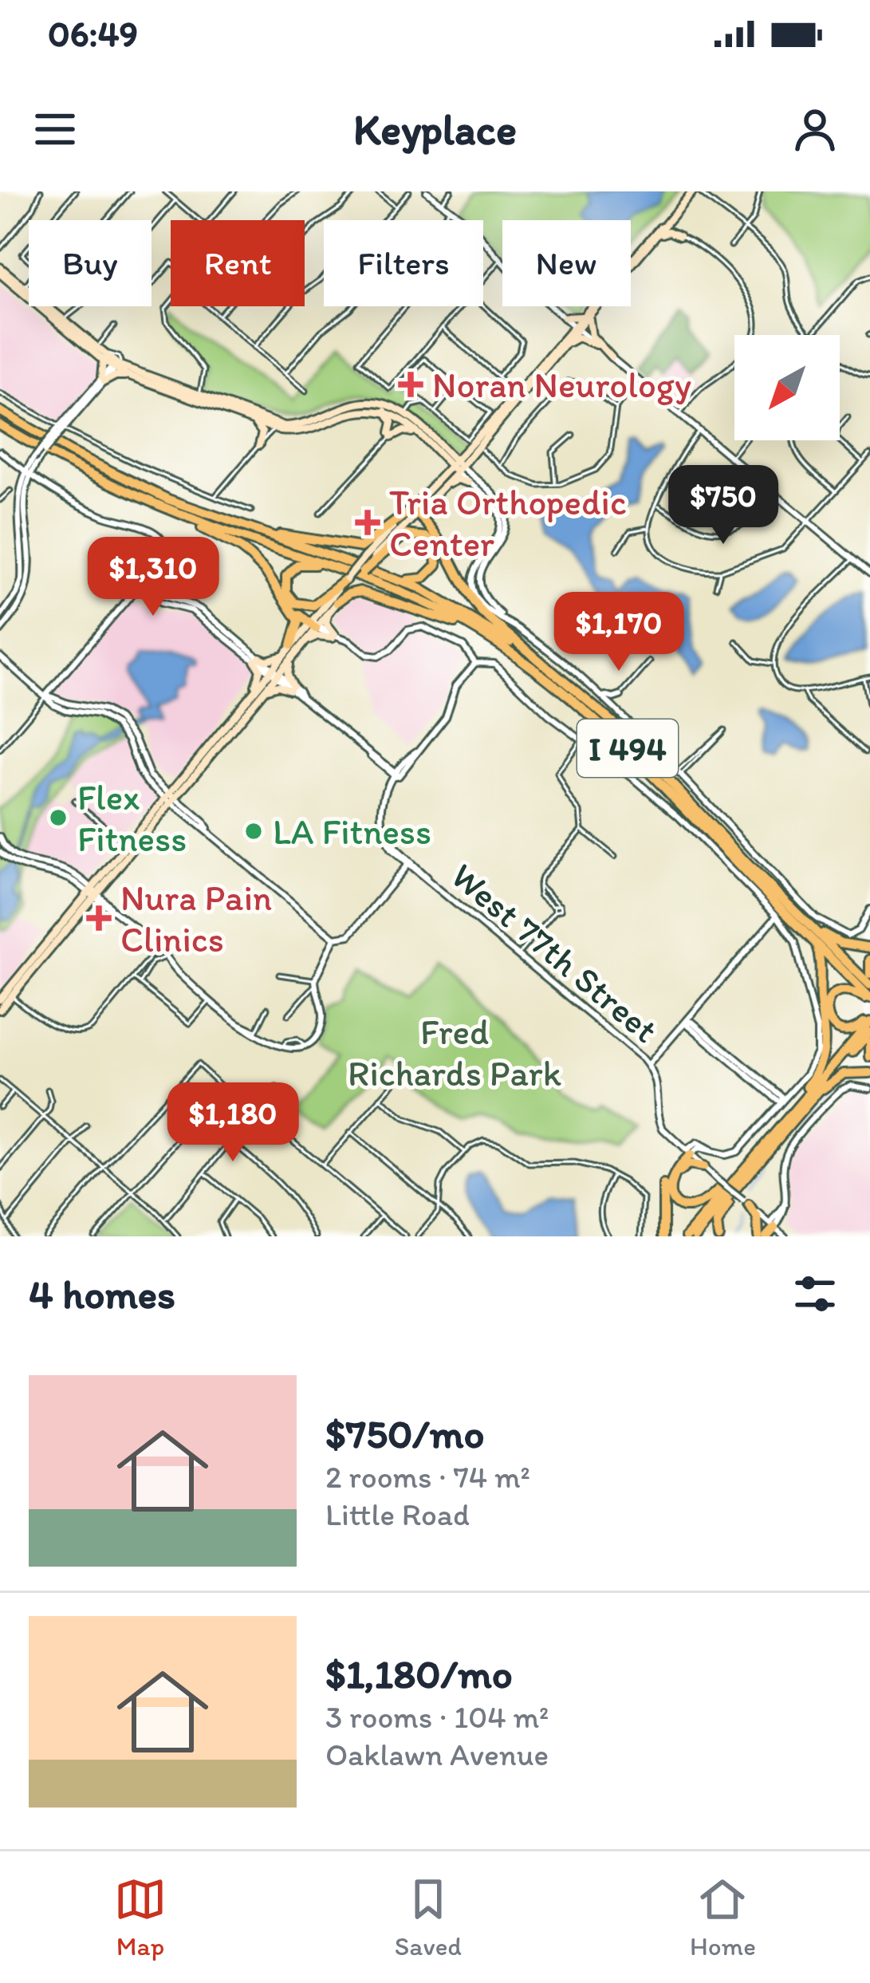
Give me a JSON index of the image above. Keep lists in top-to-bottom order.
{
  "streets": {
    "highway": ["I 494"],
    "street": ["West 77th Street"]
  },
  "parks": ["Fred Richards Park"],
  "places": {
    "health": ["Noran Neurology", "Tria Orthopedic Center", "Nura Pain Clinics"],
    "other": ["Flex Fitness", "LA Fitness"]
  },
  "north": "bottom left",
  "page": {
    "status": "06:49",
    "header": "Keyplace",
    "chip": [
      "Buy",
      "Rent",
      "Filters",
      "New"
    ],
    "price": [
      "$750",
      "$1,310",
      "$1,170",
      "$1,180"
    ],
    "heading": "4 homes",
    "list": [
      {
        "name": "$750/mo",
        "note": "2 rooms · 74 m² · Little Road"
      },
      {
        "name": "$1,180/mo",
        "note": "3 rooms · 104 m² · Oaklawn Avenue"
      }
    ],
    "tabs": ["Map", "Saved", "Home"]
  }
}
